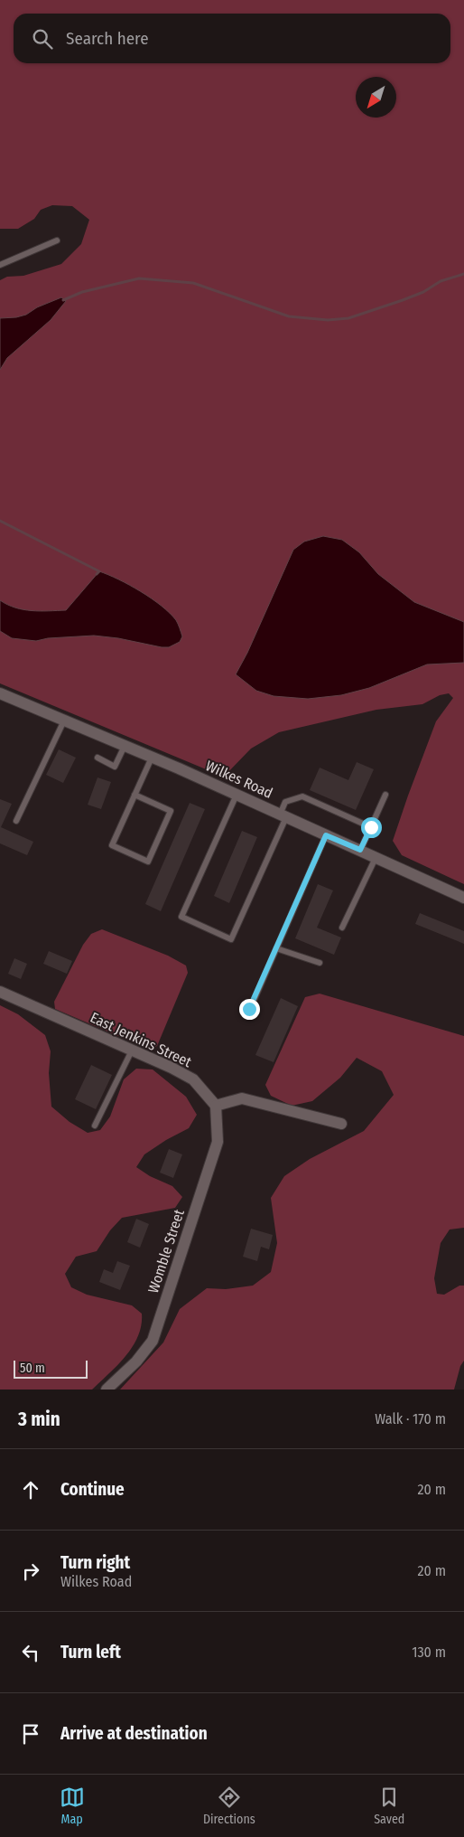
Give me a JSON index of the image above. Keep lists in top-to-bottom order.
{
  "streets": {
    "street": ["Wilkes Road", "East Jenkins Street", "Womble Street"]
  },
  "crossings": [
    ["East Jenkins Street", "Womble Street"]
  ],
  "scale_bar": "50 m",
  "north": "bottom left",
  "page": {
    "search": "Search here",
    "scale": "50 m",
    "heading": ["3 min", "Walk · 170 m"],
    "list": [
      ["Continue", "20 m"],
      ["Turn right", "Wilkes Road", "20 m"],
      ["Turn left", "130 m"],
      "Arrive at destination"
    ],
    "nav": ["Map", "Directions", "Saved"]
  }
}
